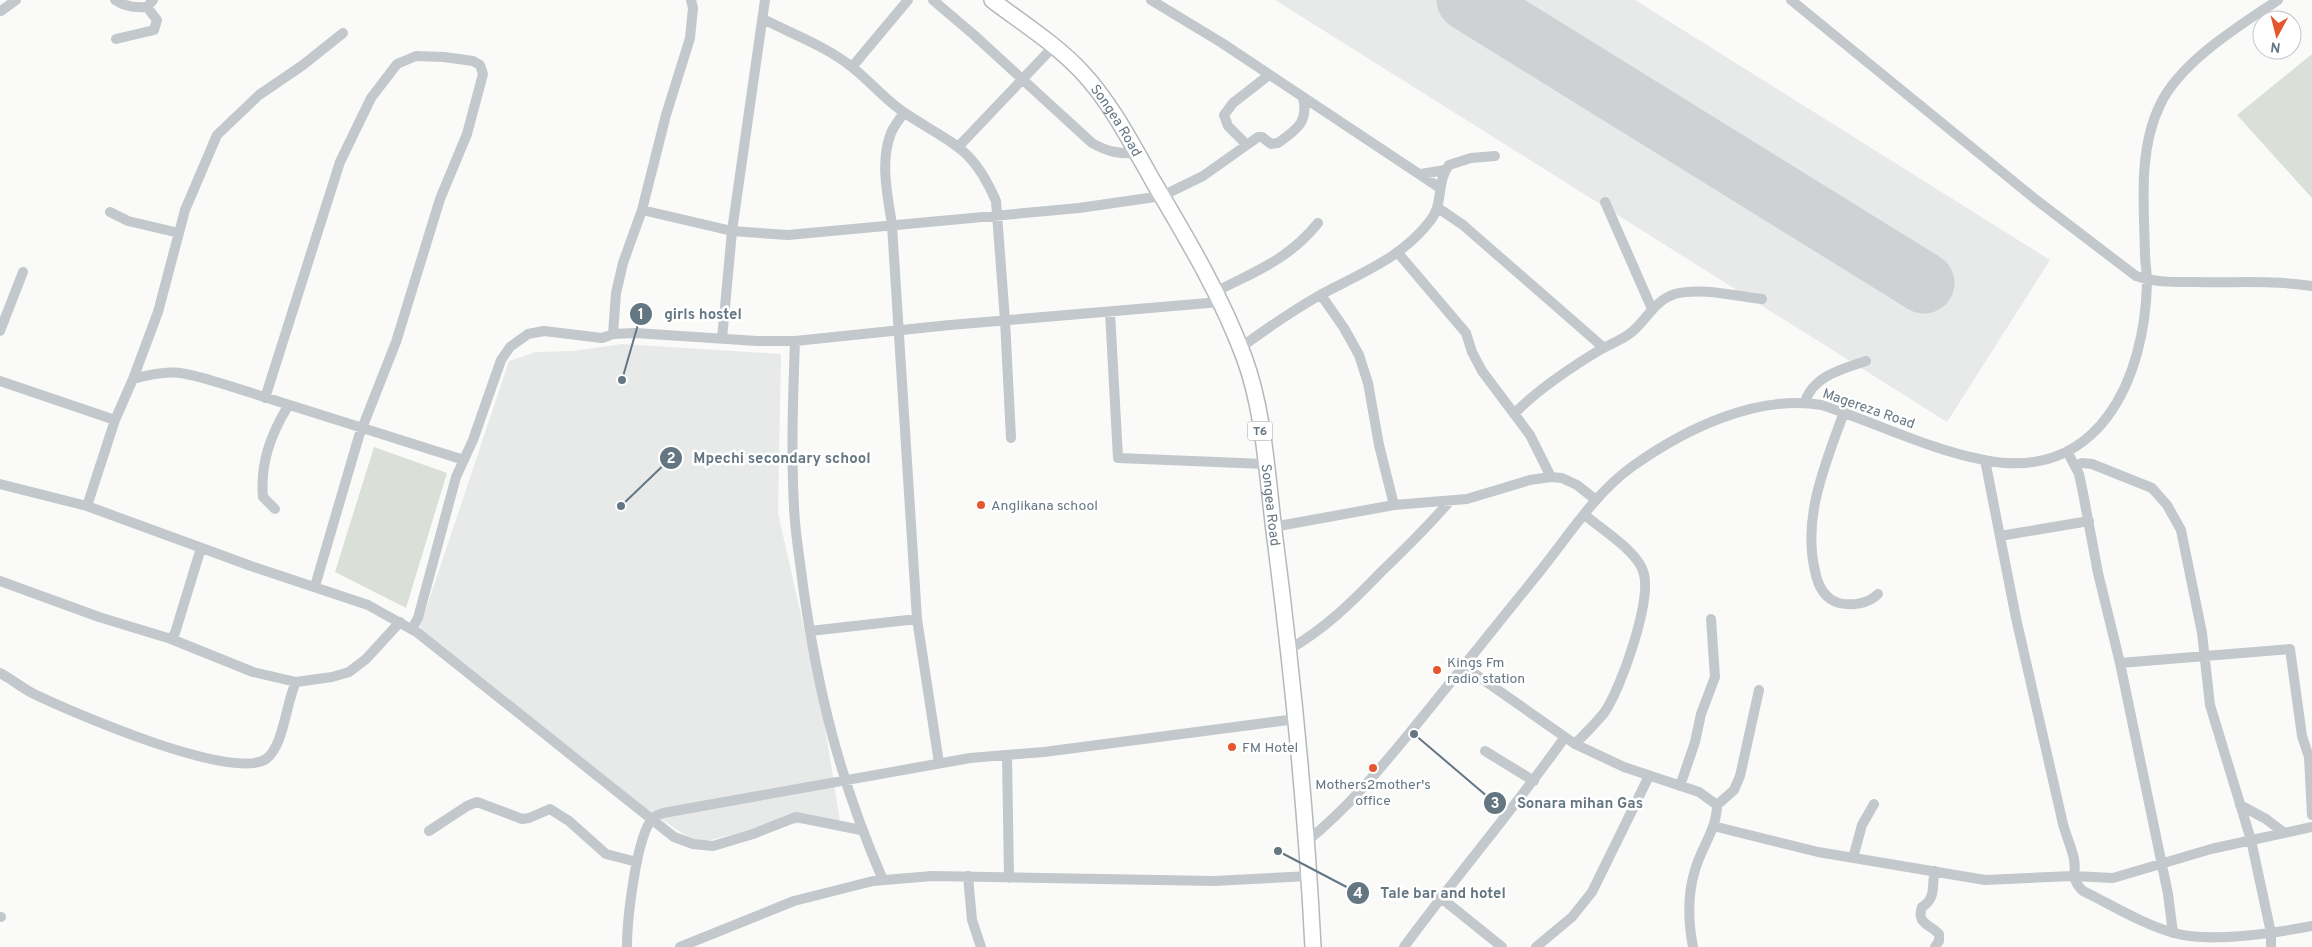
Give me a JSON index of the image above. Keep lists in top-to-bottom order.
{
  "streets": {
    "highway": ["Songea Road", "T6"],
    "street": ["Magereza Road"]
  },
  "crossings": [
    ["Songea Road", "Magereza Road"]
  ],
  "places": [
    "girls hostel",
    "Anglikana school",
    "Mpechi secondary school",
    "Kings Fm radio station",
    "Sonara mihan Gas",
    "FM Hotel",
    "Mothers2mother's office",
    "Tale bar and hotel"
  ],
  "north": "bottom"
}
